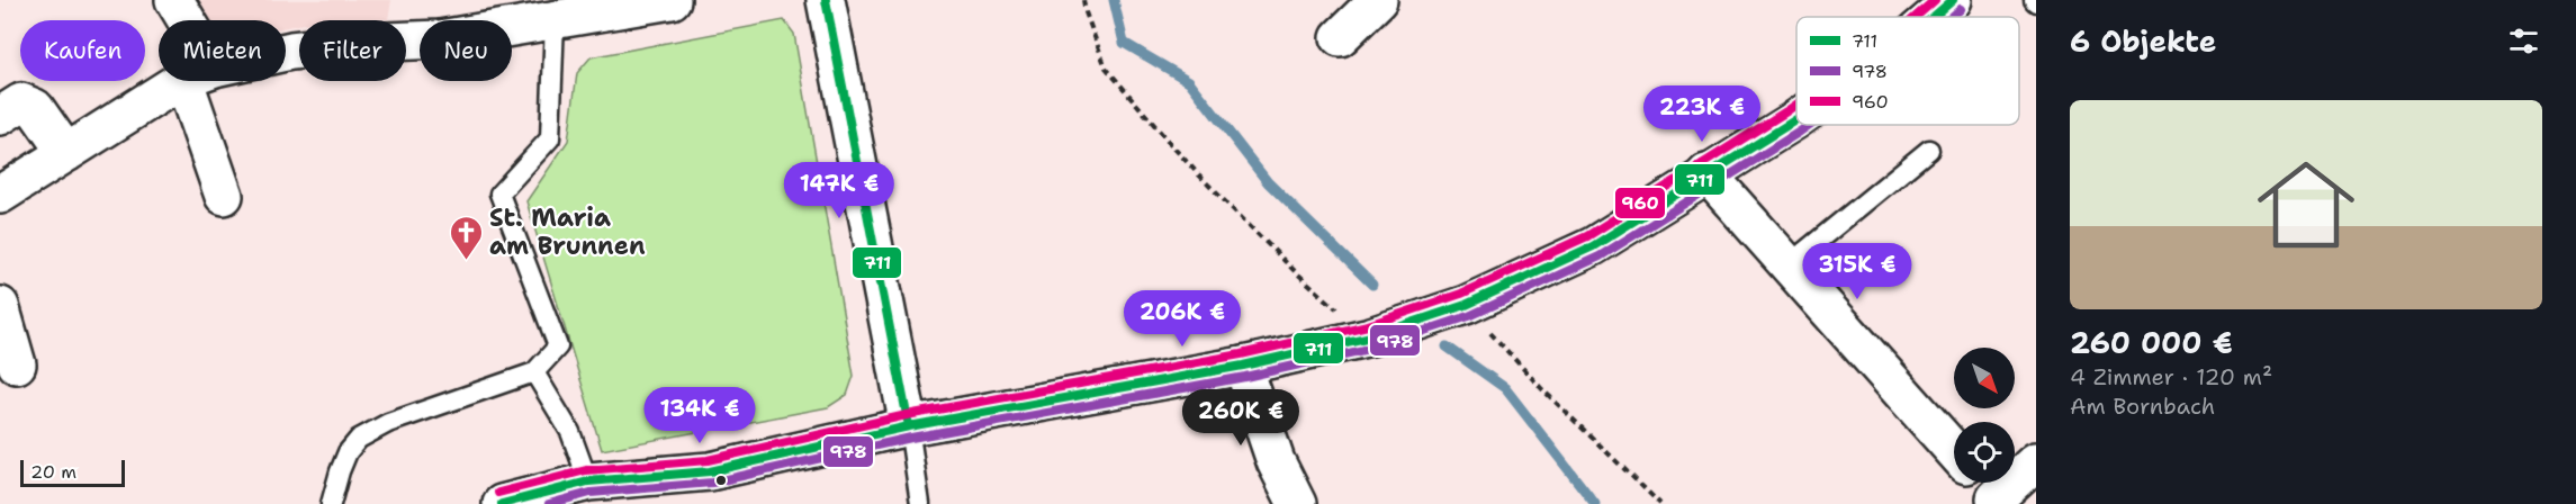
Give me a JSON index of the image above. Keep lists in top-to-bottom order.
{
  "places": {
    "church": ["St. Maria am Brunnen"]
  },
  "lines": ["transit line 711", "transit line 960", "transit line 978"],
  "legend": ["711", "978", "960"],
  "scale_bar": "20 m",
  "north": "bottom right",
  "page": {
    "heading": "6 Objekte",
    "chip": [
      "Kaufen",
      "Mieten",
      "Filter",
      "Neu"
    ],
    "list": [
      {
        "name": "260 000 €",
        "note": "4 Zimmer · 120 m² · Am Bornbach"
      }
    ],
    "price": [
      "223K €",
      "147K €",
      "315K €",
      "206K €",
      "134K €",
      "260K €"
    ],
    "scale": "20 m"
  }
}
